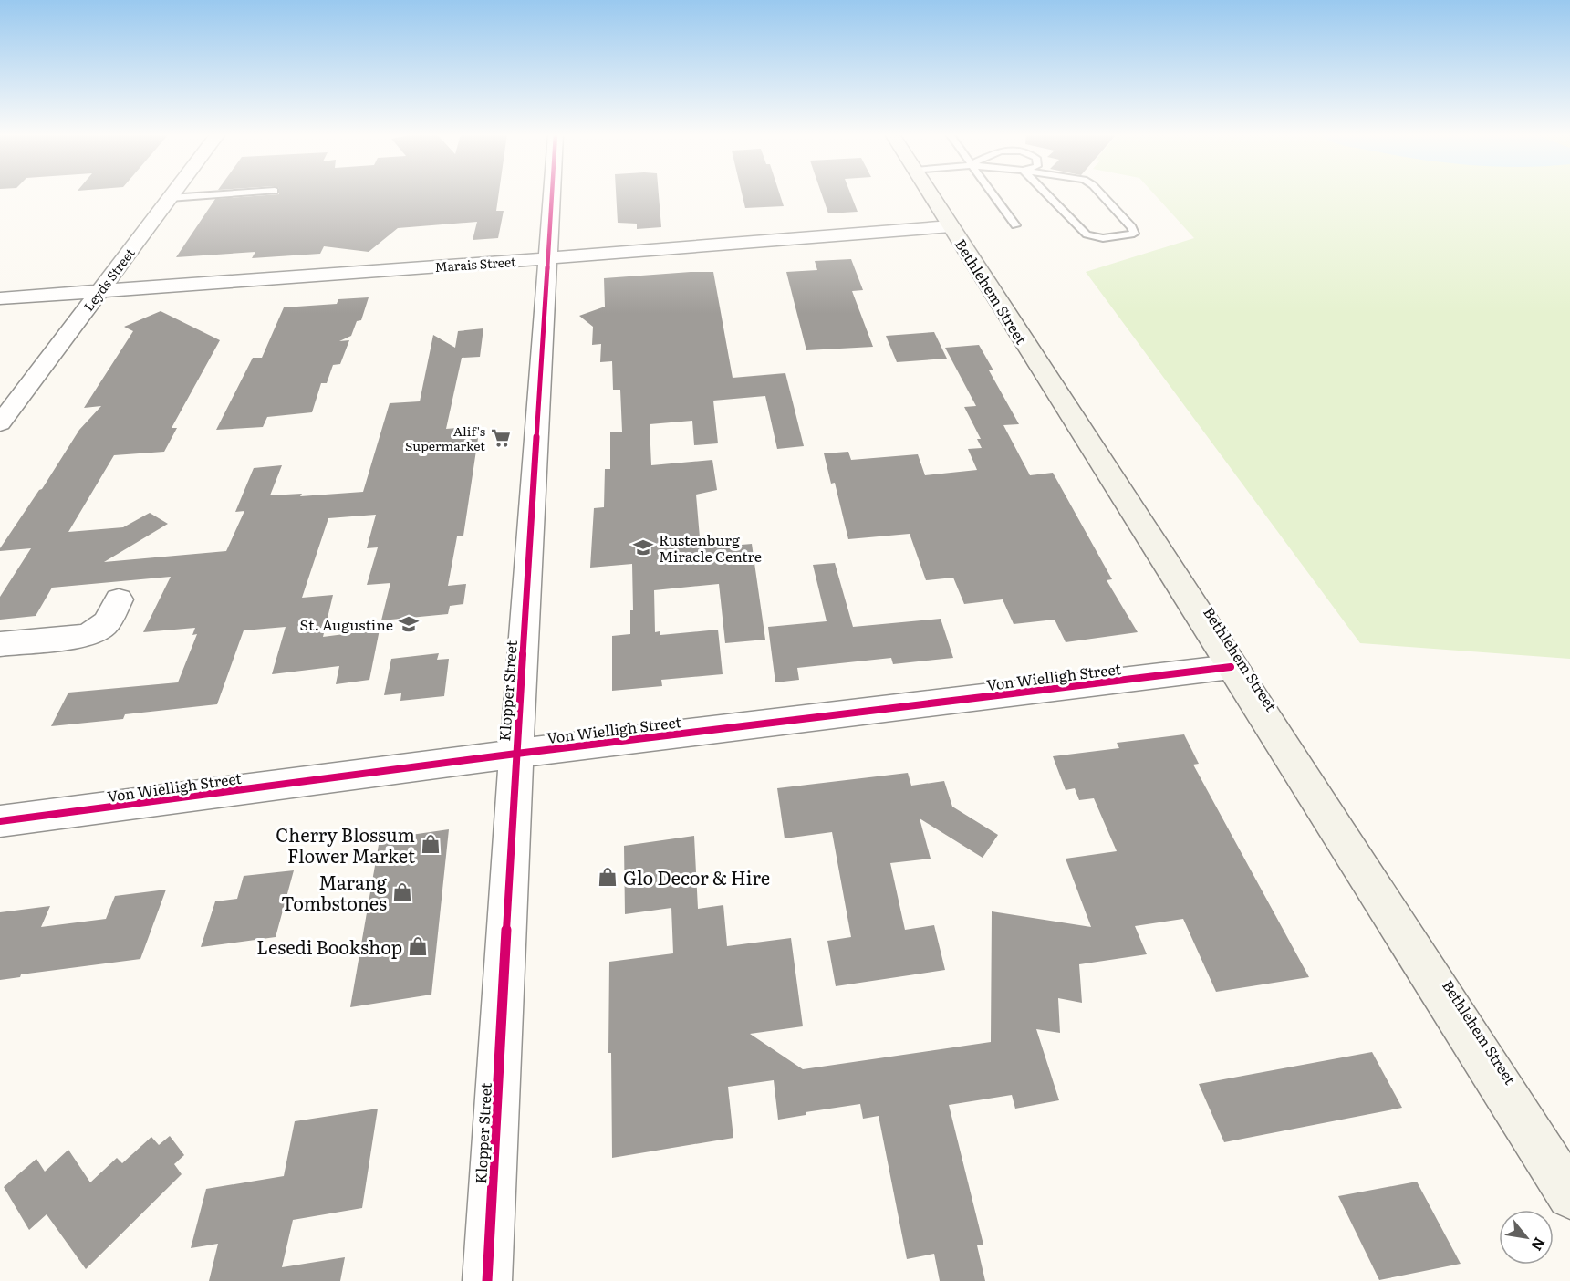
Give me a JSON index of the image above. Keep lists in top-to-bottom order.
{
  "streets": {
    "main road": ["Bethlehem Street"],
    "street": [
      "Marais Street",
      "Leyds Street",
      "Von Wielligh Street",
      "Klopper Street"
    ]
  },
  "crossings": [
    ["Marais Street", "Leyds Street"],
    ["Marais Street", "Bethlehem Street"],
    ["Marais Street", "Klopper Street"],
    ["Bethlehem Street", "Von Wielligh Street"],
    ["Von Wielligh Street", "Klopper Street"]
  ],
  "places": {
    "supermarket": ["Alif's Supermarket"],
    "school or university": ["Rustenburg Miracle Centre", "St. Augustine"],
    "shop": [
      "Cherry Blossum Flower Market",
      "Glo Decor & Hire",
      "Marang Tombstones",
      "Lesedi Bookshop"
    ]
  },
  "north": "bottom right"
}
